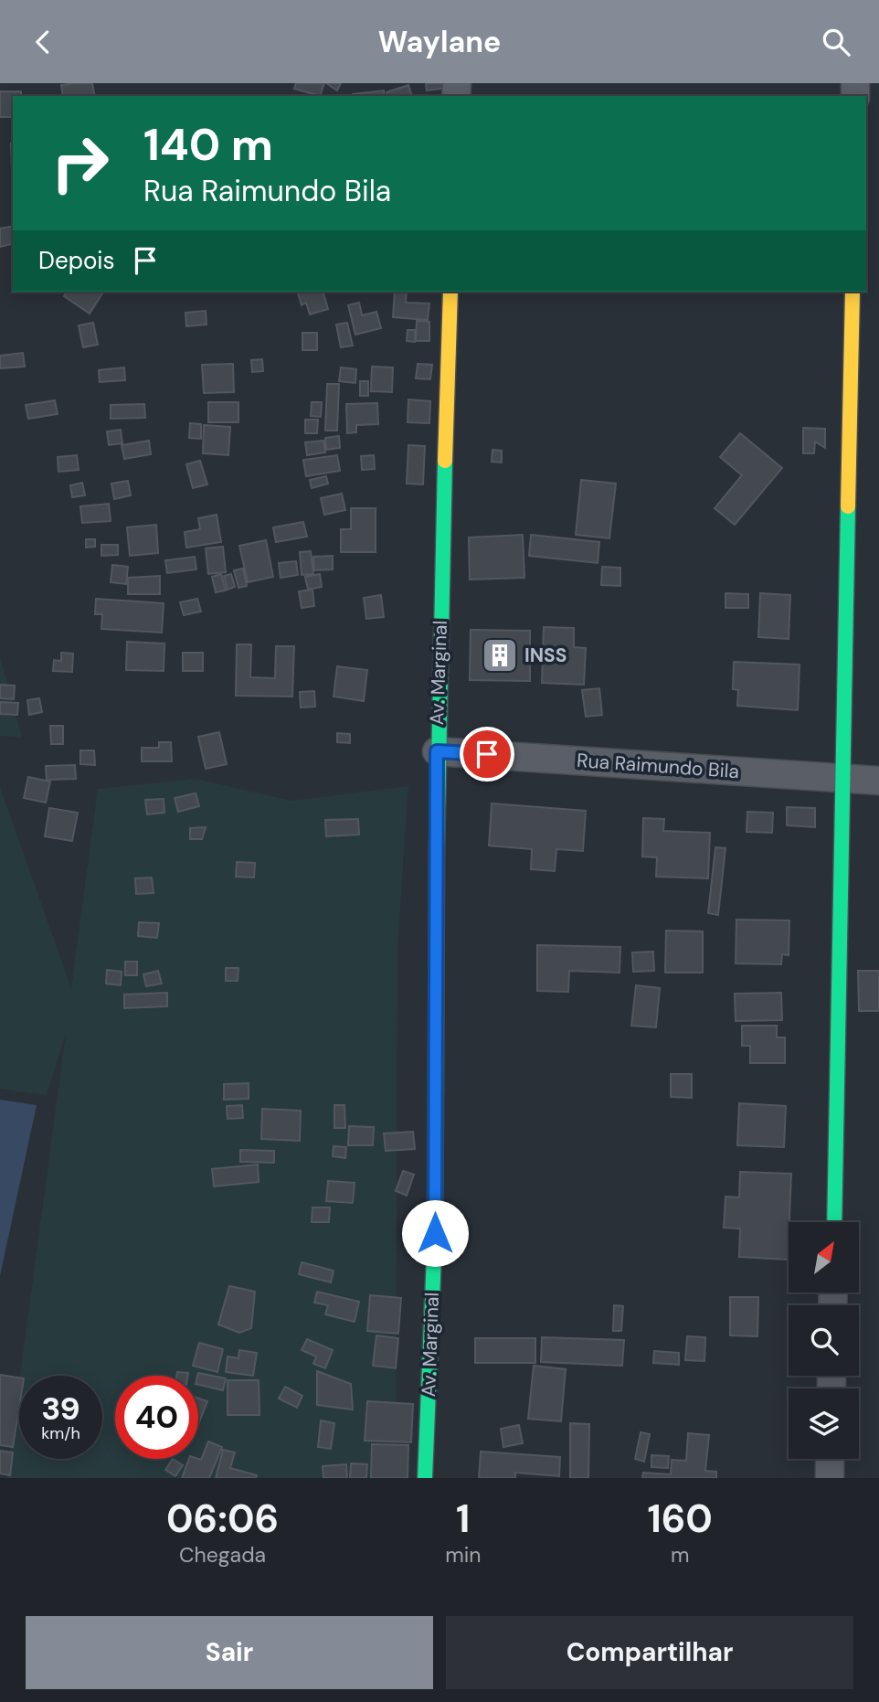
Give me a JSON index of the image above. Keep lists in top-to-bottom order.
{
  "streets": {
    "street": ["Av. Marginal", "Rua Raimundo Bila"]
  },
  "crossings": [
    ["Av. Marginal", "Rua Raimundo Bila"]
  ],
  "places": {
    "building": ["INSS"]
  },
  "north": "top right",
  "page": {
    "header": "Waylane",
    "turn": ["140 m", "Rua Raimundo Bila"],
    "then": "Depois",
    "speed": "39 km/h",
    "limit": "40",
    "eta": [
      "06:06",
      "Chegada",
      "1",
      "min",
      "160",
      "m"
    ],
    "buttons": ["Sair", "Compartilhar"]
  }
}
